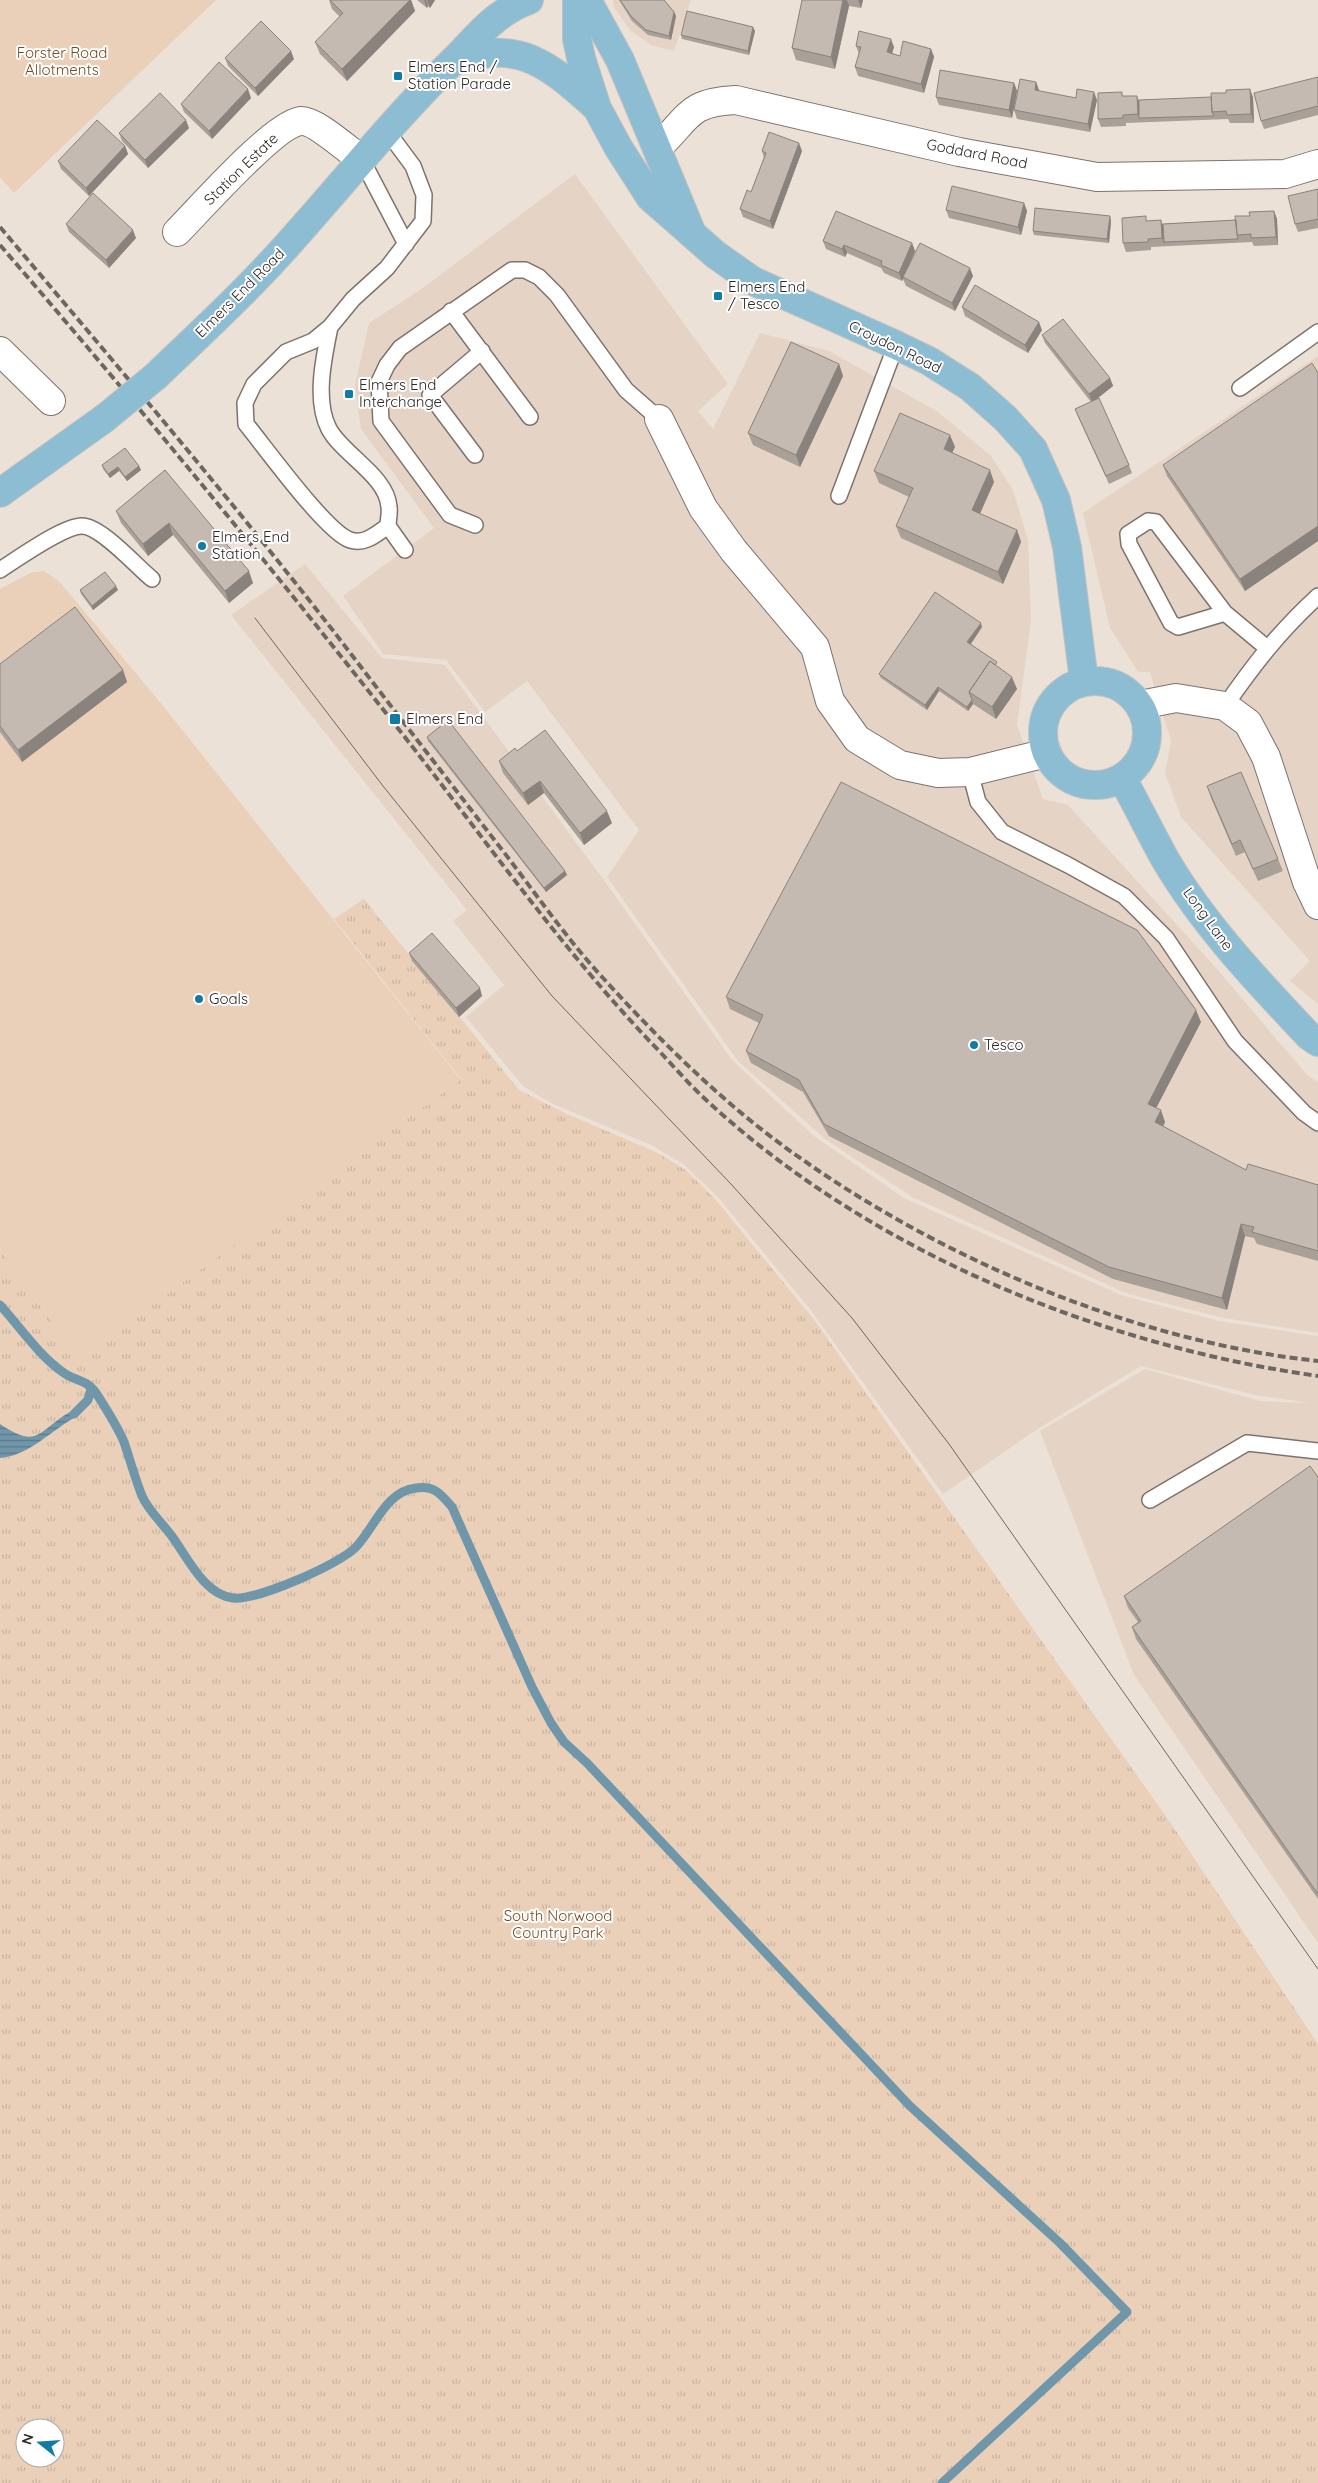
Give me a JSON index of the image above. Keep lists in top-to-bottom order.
{
  "streets": {
    "main road": ["Elmers End Road", "Croydon Road", "Long Lane"],
    "street": ["Goddard Road", "Station Estate"]
  },
  "crossings": [
    ["Goddard Road", "Croydon Road"],
    ["Station Estate", "Elmers End Road"],
    ["Elmers End Road", "Croydon Road"],
    ["Croydon Road", "Long Lane"]
  ],
  "parks": ["Forster Road Allotments", "South Norwood Country Park"],
  "places": {
    "transit": [
      "Elmers End / Station Parade",
      "Elmers End / Tesco",
      "Elmers End Interchange",
      "Elmers End"
    ],
    "other": ["Elmers End Station", "Goals", "Tesco"]
  },
  "north": "left"
}
